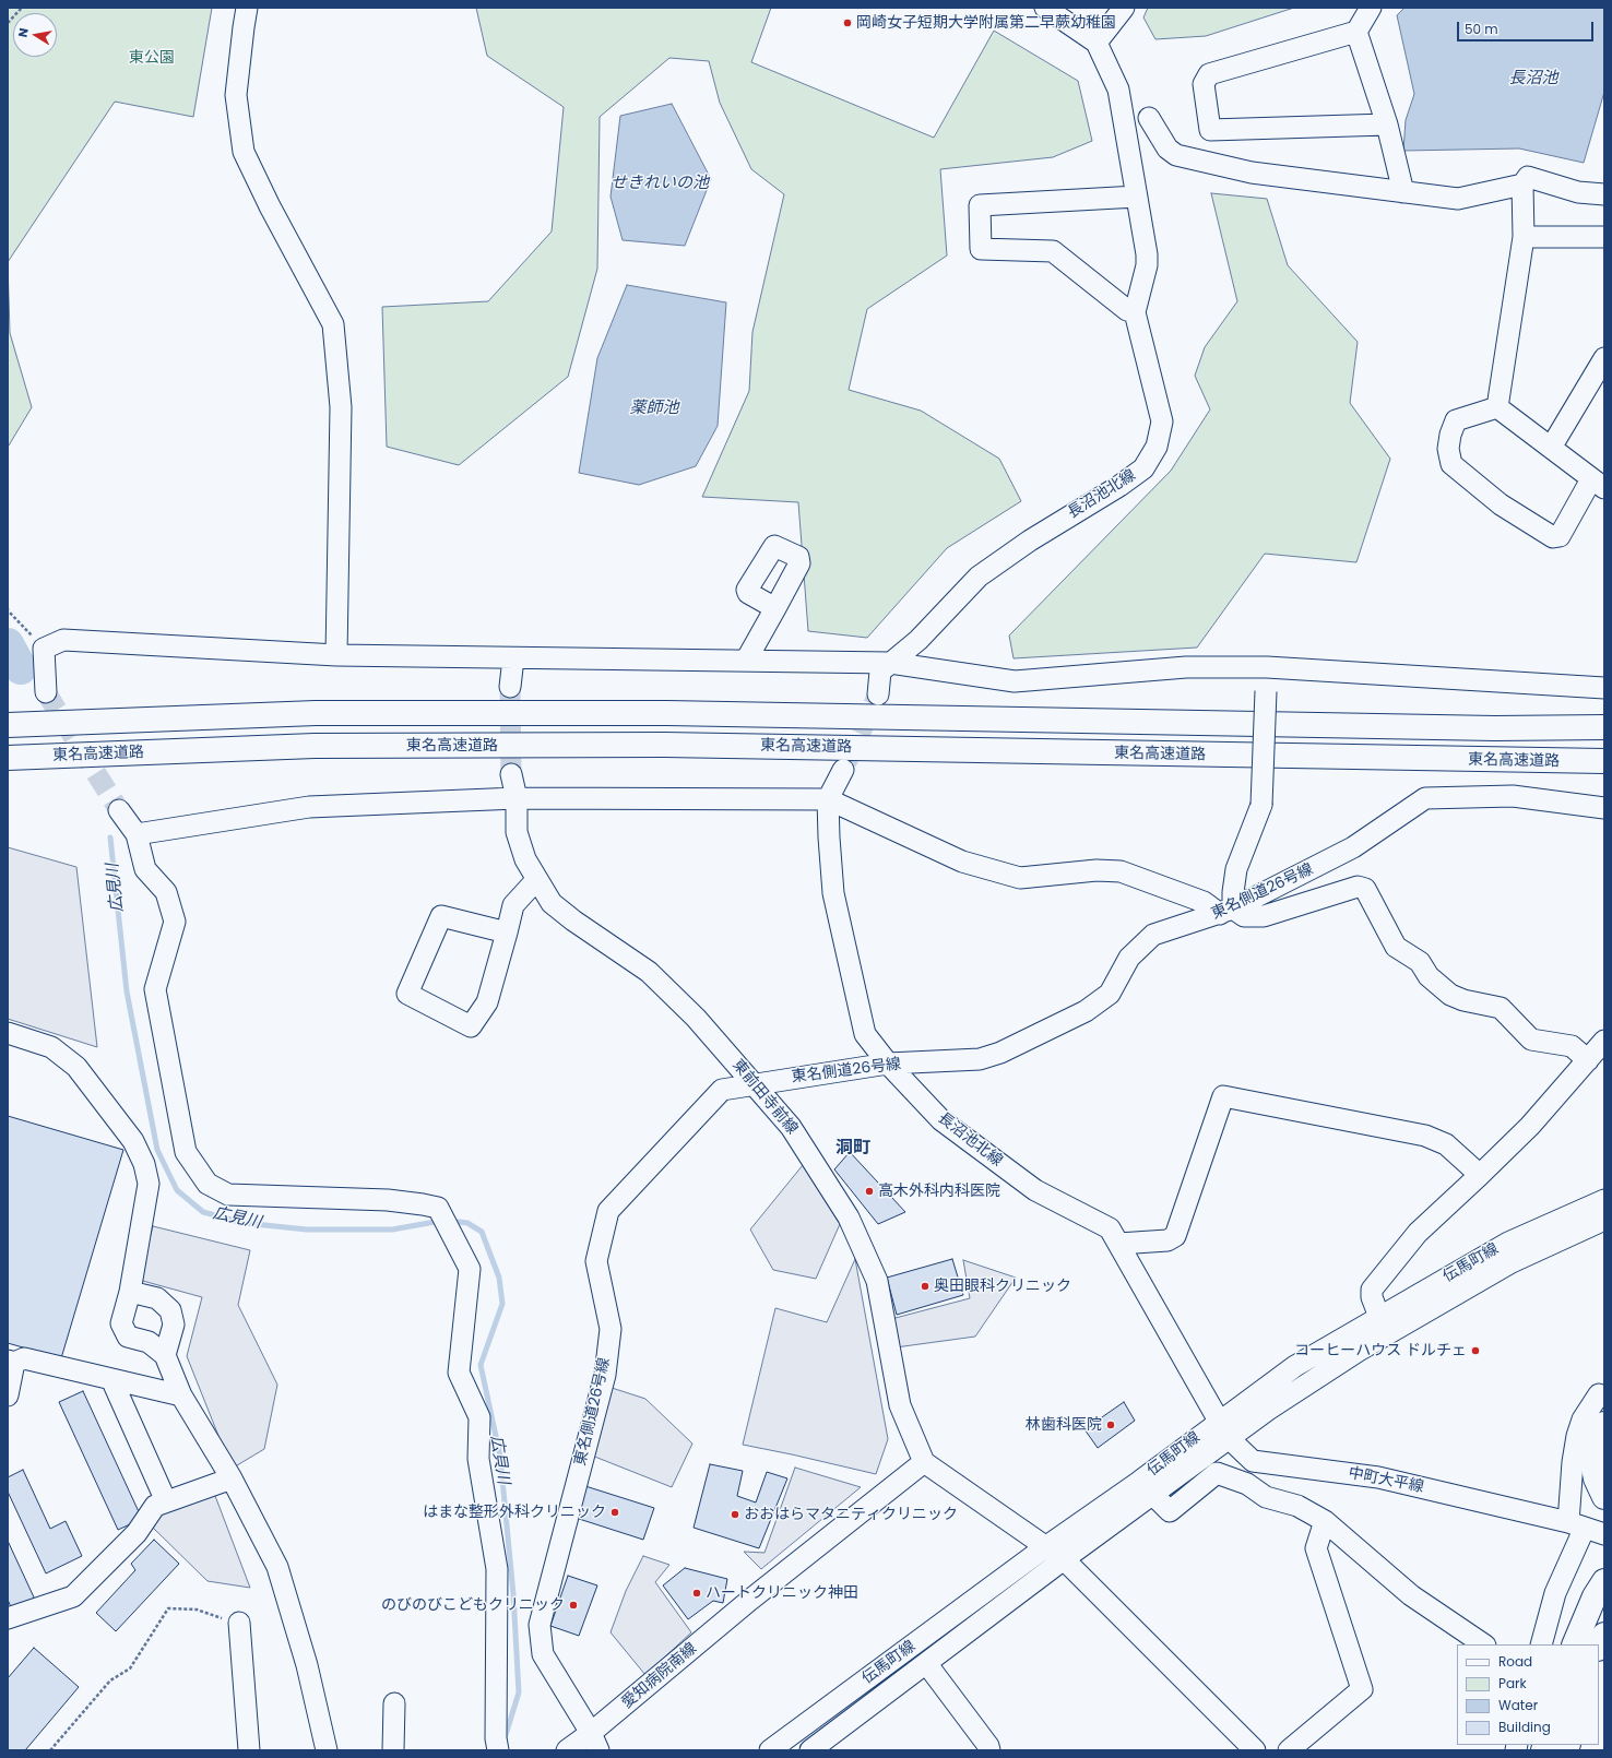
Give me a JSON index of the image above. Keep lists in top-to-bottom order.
{
  "streets": {
    "highway": ["東名高速道路"],
    "street": [
      "長沼池北線",
      "東名側道26号線",
      "東前田寺前線",
      "伝馬町線",
      "中町大平線",
      "愛知病院南線"
    ]
  },
  "crossings": [
    ["長沼池北線", "東名側道26号線"],
    ["長沼池北線", "伝馬町線"],
    ["長沼池北線", "中町大平線"],
    ["東名側道26号線", "東前田寺前線"],
    ["東名側道26号線", "愛知病院南線"],
    ["東前田寺前線", "愛知病院南線"],
    ["伝馬町線", "中町大平線"]
  ],
  "districts": ["洞町"],
  "water": [
    "長沼池",
    "せきれいの池",
    "薬師池",
    "広見川",
    "広貝川"
  ],
  "parks": ["東公園"],
  "places": [
    "岡崎女子短期大学附属第二早蕨幼稚園",
    "高木外科内科医院",
    "奥田眼科クリニック",
    "コーヒーハウス ドルチェ",
    "林歯科医院",
    "はまな整形外科クリニック",
    "おおはらマタニティクリニック",
    "ハートクリニック神田",
    "のびのびこどもクリニック"
  ],
  "legend": [
    "Road",
    "Park",
    "Water",
    "Building"
  ],
  "scale_bar": "50 m",
  "north": "left"
}
